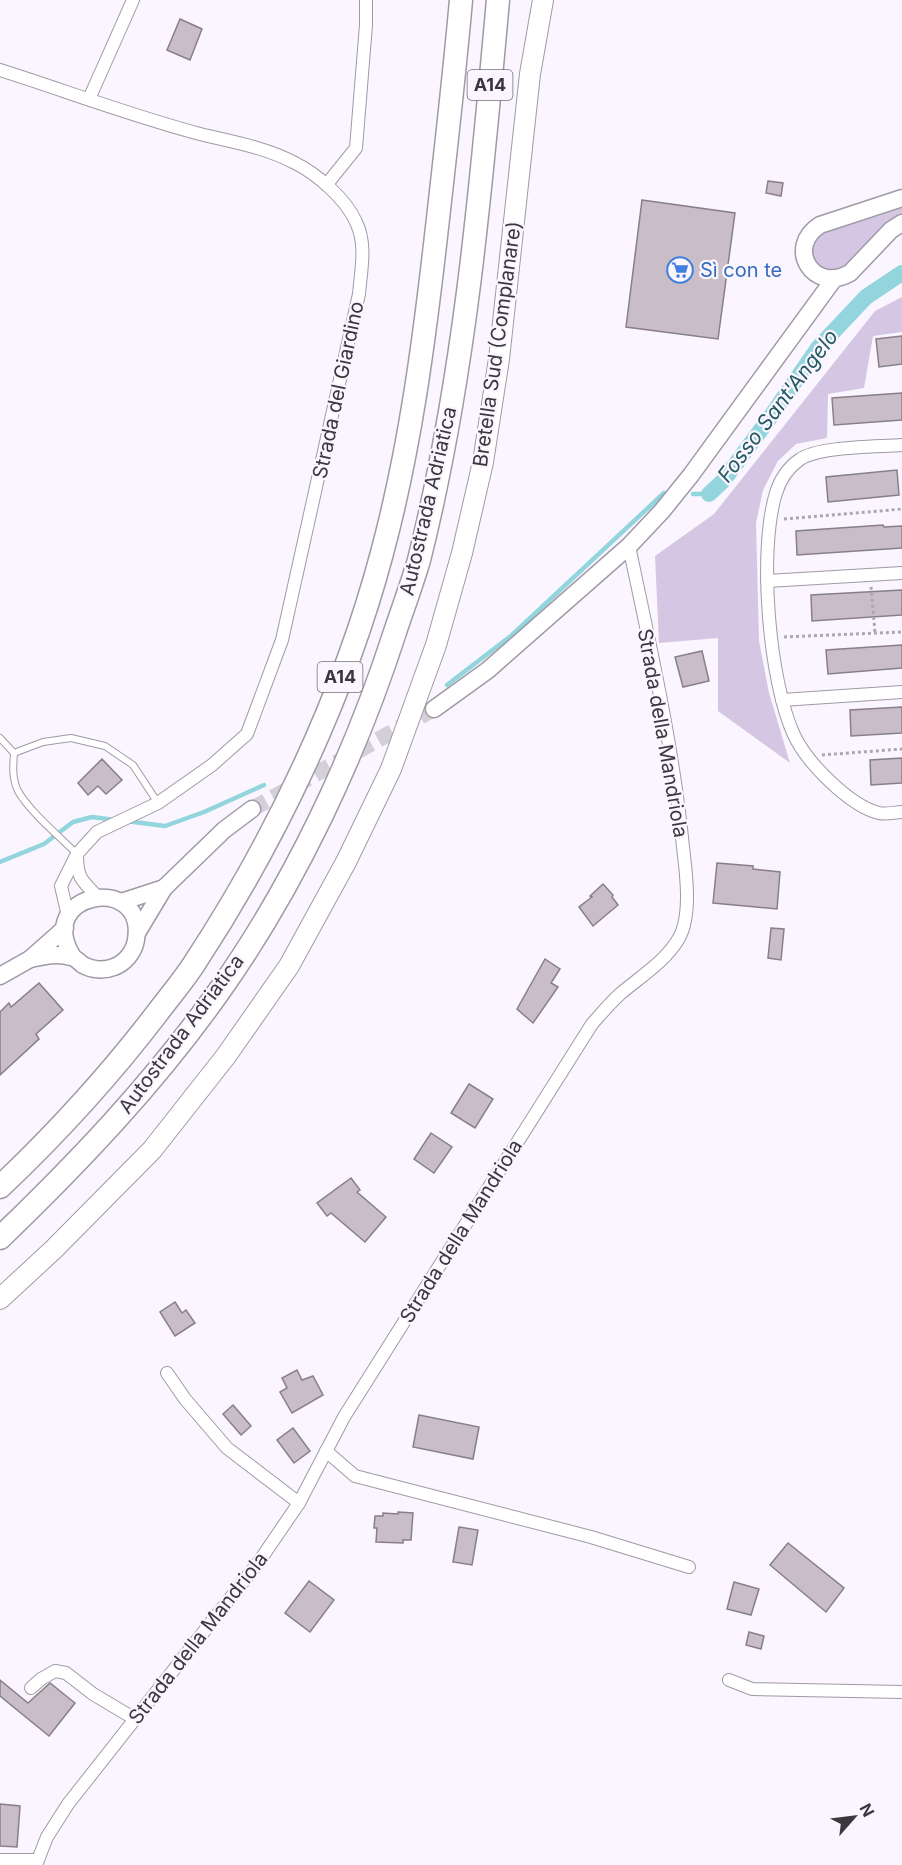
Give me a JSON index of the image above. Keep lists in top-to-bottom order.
{
  "streets": {
    "highway": ["A14", "Autostrada Adriatica"],
    "main road": ["Bretella Sud (Complanare)"],
    "street": ["Strada del Giardino", "Strada della Mandriola"]
  },
  "water": ["Fosso Sant'Angelo"],
  "places": {
    "supermarket": ["Sì con te"]
  },
  "north": "top right"
}
